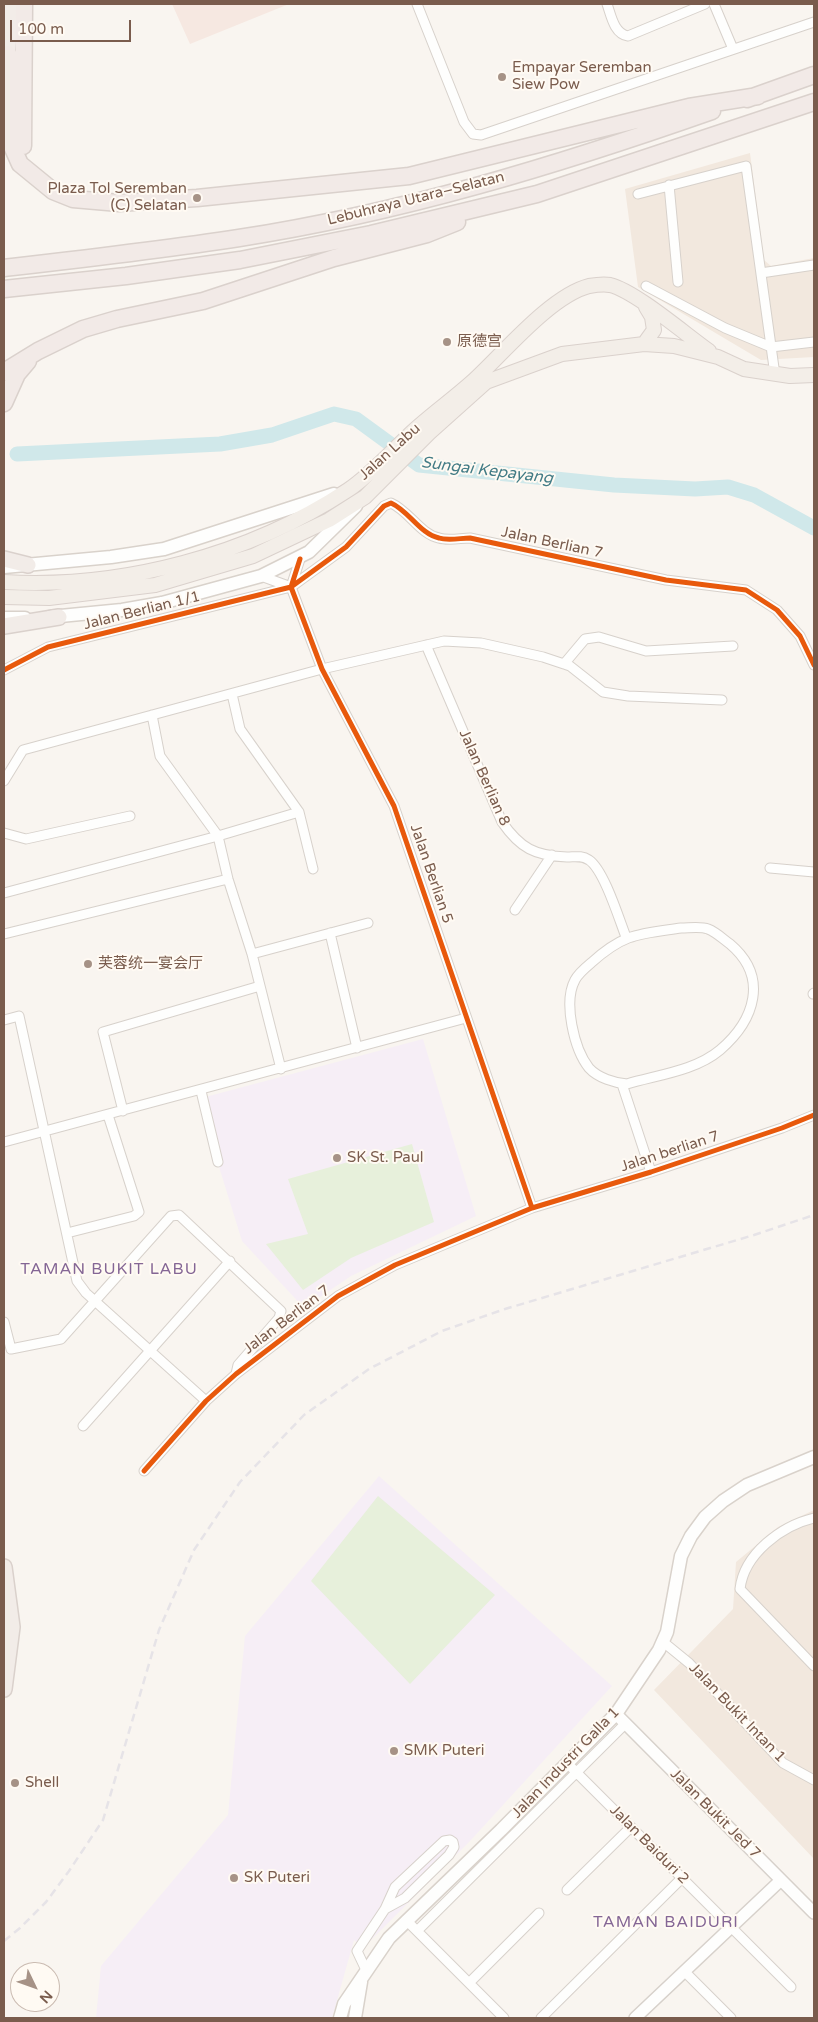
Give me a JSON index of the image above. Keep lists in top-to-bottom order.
{
  "streets": {
    "highway": ["Lebuhraya Utara–Selatan"],
    "main road": ["Jalan Labu", "Jalan Industri Galla 1"],
    "street": [
      "Jalan Berlian 7",
      "Jalan Berlian 1/1",
      "Jalan Berlian 8",
      "Jalan Berlian 5",
      "Jalan berlian 7",
      "Jalan Bukit Intan 1",
      "Jalan Bukit Jed 7",
      "Jalan Baiduri 2"
    ]
  },
  "crossings": [
    ["Jalan Berlian 7", "Jalan Berlian 1/1"],
    ["Jalan Berlian 7", "Jalan Berlian 5"],
    ["Jalan Berlian 7", "Jalan berlian 7"],
    ["Jalan Berlian 1/1", "Jalan Berlian 5"],
    ["Jalan Berlian 5", "Jalan berlian 7"],
    ["Jalan Bukit Intan 1", "Jalan Industri Galla 1"],
    ["Jalan Industri Galla 1", "Jalan Bukit Jed 7"],
    ["Jalan Industri Galla 1", "Jalan Baiduri 2"]
  ],
  "districts": ["TAMAN BUKIT LABU", "TAMAN BAIDURI"],
  "water": ["Sungai Kepayang"],
  "places": [
    "Empayar Seremban Siew Pow",
    "Plaza Tol Seremban (C) Selatan",
    "原德宫",
    "芙蓉统一宴会厅",
    "SK St. Paul",
    "SMK Puteri",
    "Shell",
    "SK Puteri"
  ],
  "scale_bar": "100 m",
  "north": "bottom right"
}
